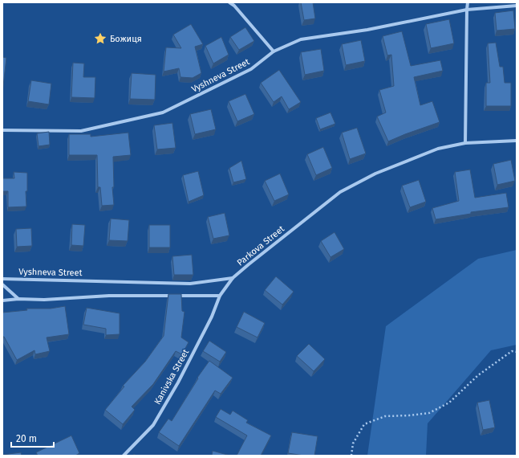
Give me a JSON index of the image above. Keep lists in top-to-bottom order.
{
  "streets": {
    "street": ["Vyshneva Street", "Parkova Street", "Kanivska Street"]
  },
  "crossings": [
    ["Vyshneva Street", "Parkova Street"],
    ["Parkova Street", "Kanivska Street"]
  ],
  "places": {
    "place": ["Божиця"]
  },
  "scale_bar": "20 m"
}
